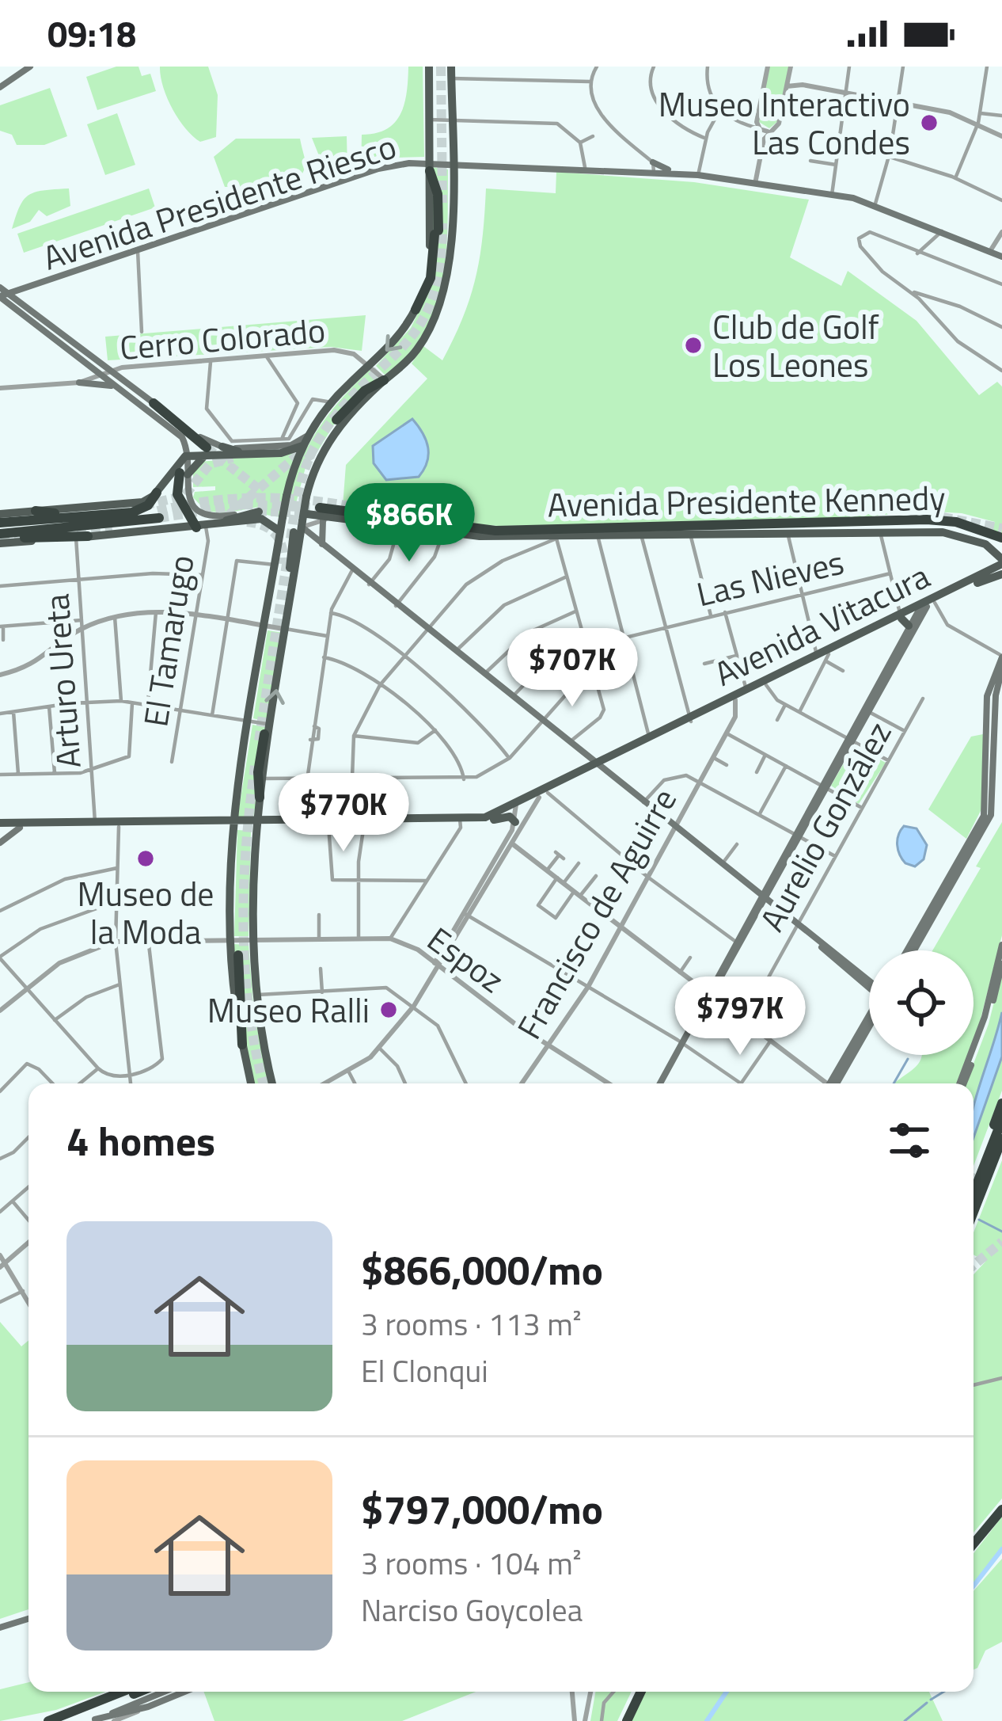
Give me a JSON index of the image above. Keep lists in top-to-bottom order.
{
  "streets": {
    "highway": ["Avenida Presidente Kennedy"],
    "main road": ["Avenida Presidente Riesco", "Avenida Vitacura"],
    "street": [
      "Cerro Colorado",
      "Las Nieves",
      "El Tamarugo",
      "Arturo Ureta",
      "Aurelio González",
      "Francisco de Aguirre",
      "Espoz"
    ]
  },
  "crossings": [
    ["Avenida Vitacura", "Arturo Ureta"],
    ["Avenida Vitacura", "Francisco de Aguirre"],
    ["Francisco de Aguirre", "Espoz"]
  ],
  "places": [
    "Museo Interactivo Las Condes",
    "Club de Golf Los Leones",
    "Museo de la Moda",
    "Museo Ralli"
  ],
  "page": {
    "status": "09:18",
    "price": [
      "$866K",
      "$707K",
      "$770K",
      "$797K"
    ],
    "heading": "4 homes",
    "list": [
      {
        "name": "$866,000/mo",
        "note": "3 rooms · 113 m² · El Clonqui"
      },
      {
        "name": "$797,000/mo",
        "note": "3 rooms · 104 m² · Narciso Goycolea"
      }
    ]
  }
}
